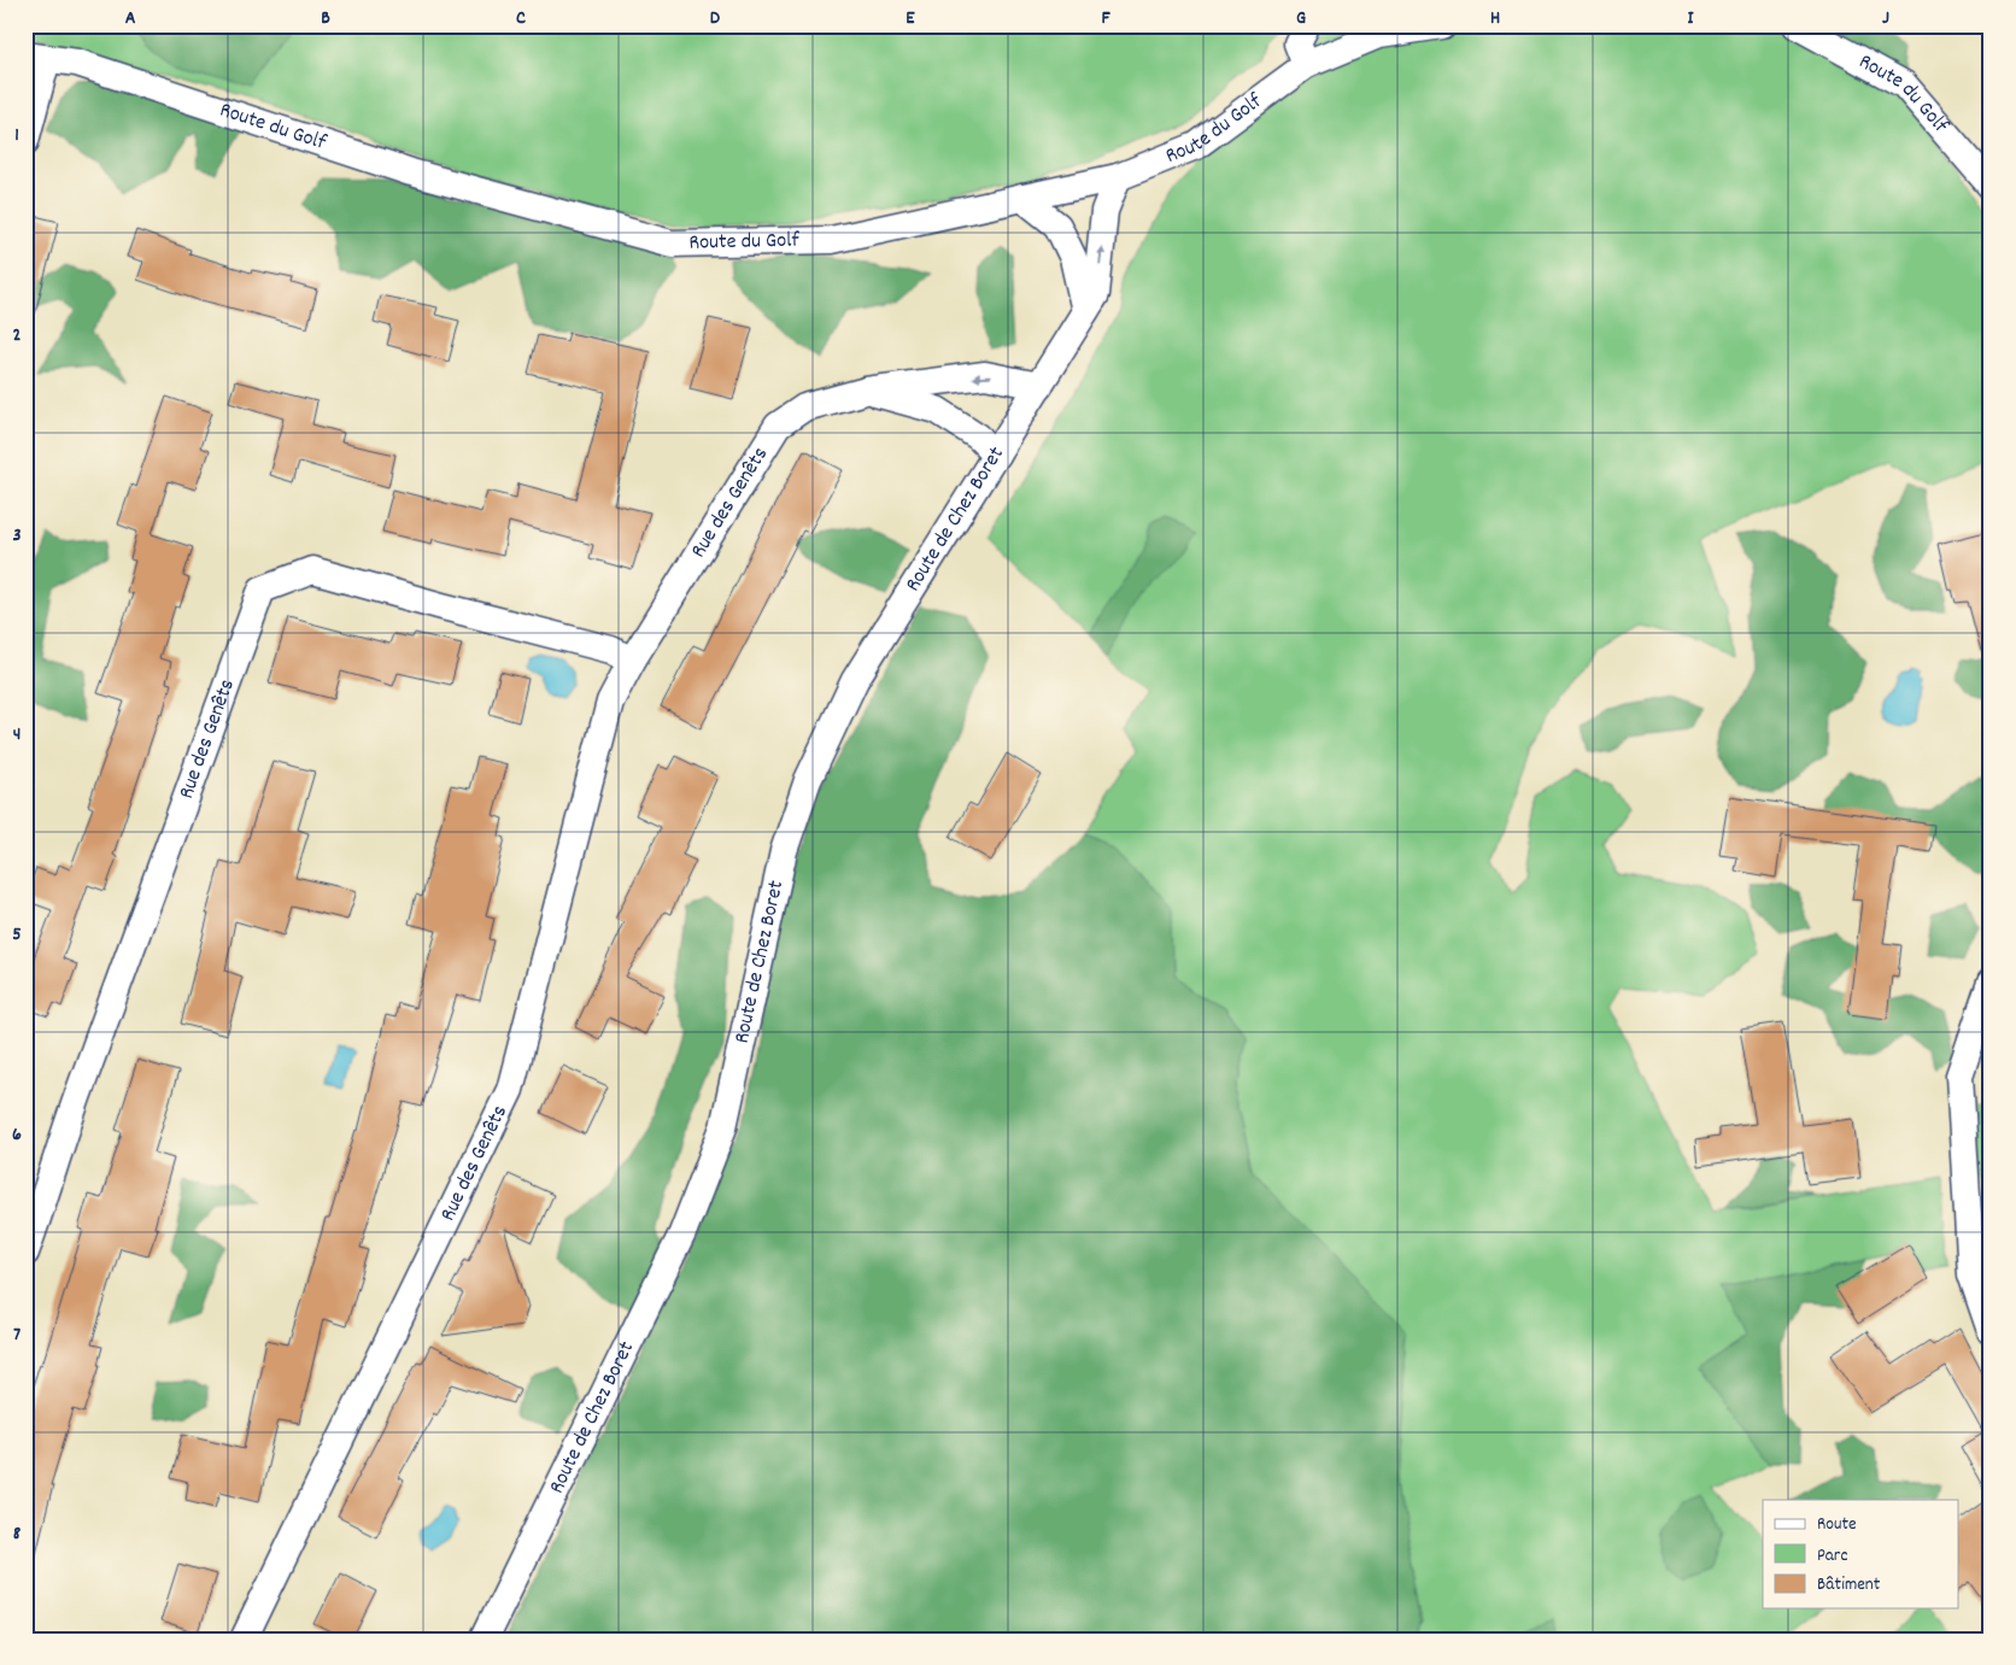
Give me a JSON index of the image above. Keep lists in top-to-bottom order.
{
  "streets": {
    "street": ["Route du Golf", "Rue des Genêts", "Route de Chez Boret"]
  },
  "crossings": [
    ["Route du Golf", "Route de Chez Boret"],
    ["Rue des Genêts", "Route de Chez Boret"]
  ],
  "legend": ["Route", "Parc", "Bâtiment"],
  "grid": {
    "columns": [
      "A",
      "B",
      "C",
      "D",
      "E",
      "F",
      "G",
      "H",
      "I",
      "J"
    ],
    "rows": [
      "1",
      "2",
      "3",
      "4",
      "5",
      "6",
      "7",
      "8"
    ]
  }
}
